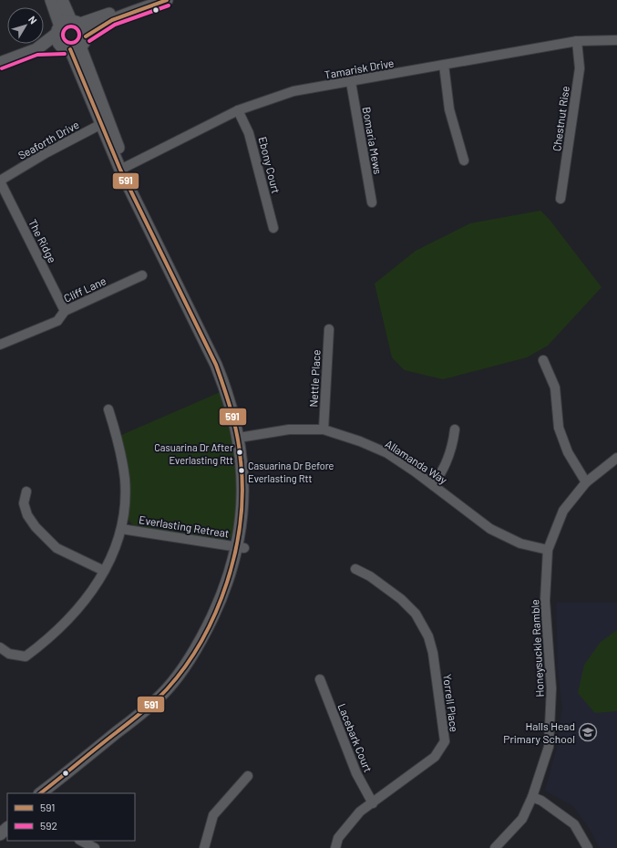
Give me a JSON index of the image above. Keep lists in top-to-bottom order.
{
  "streets": {
    "street": [
      "Tamarisk Drive",
      "Chestnut Rise",
      "Seaforth Drive",
      "Bomaria Mews",
      "Ebony Court",
      "The Ridge",
      "Cliff Lane",
      "Nettle Place",
      "Allamanda Way",
      "Everlasting Retreat",
      "Honeysuckle Ramble",
      "Yorrell Place",
      "Lacebark Court"
    ]
  },
  "crossings": [
    ["Tamarisk Drive", "Chestnut Rise"],
    ["Tamarisk Drive", "Bomaria Mews"],
    ["Tamarisk Drive", "Ebony Court"],
    ["Seaforth Drive", "The Ridge"],
    ["The Ridge", "Cliff Lane"],
    ["Nettle Place", "Allamanda Way"],
    ["Allamanda Way", "Honeysuckle Ramble"],
    ["Yorrell Place", "Lacebark Court"]
  ],
  "places": {
    "other": ["Casuarina Dr After Everlasting Rtt", "Casuarina Dr Before Everlasting Rtt"],
    "school or university": ["Halls Head Primary School"]
  },
  "lines": ["transit line 591", "transit line 592"],
  "legend": ["591", "592"],
  "north": "top right"
}
